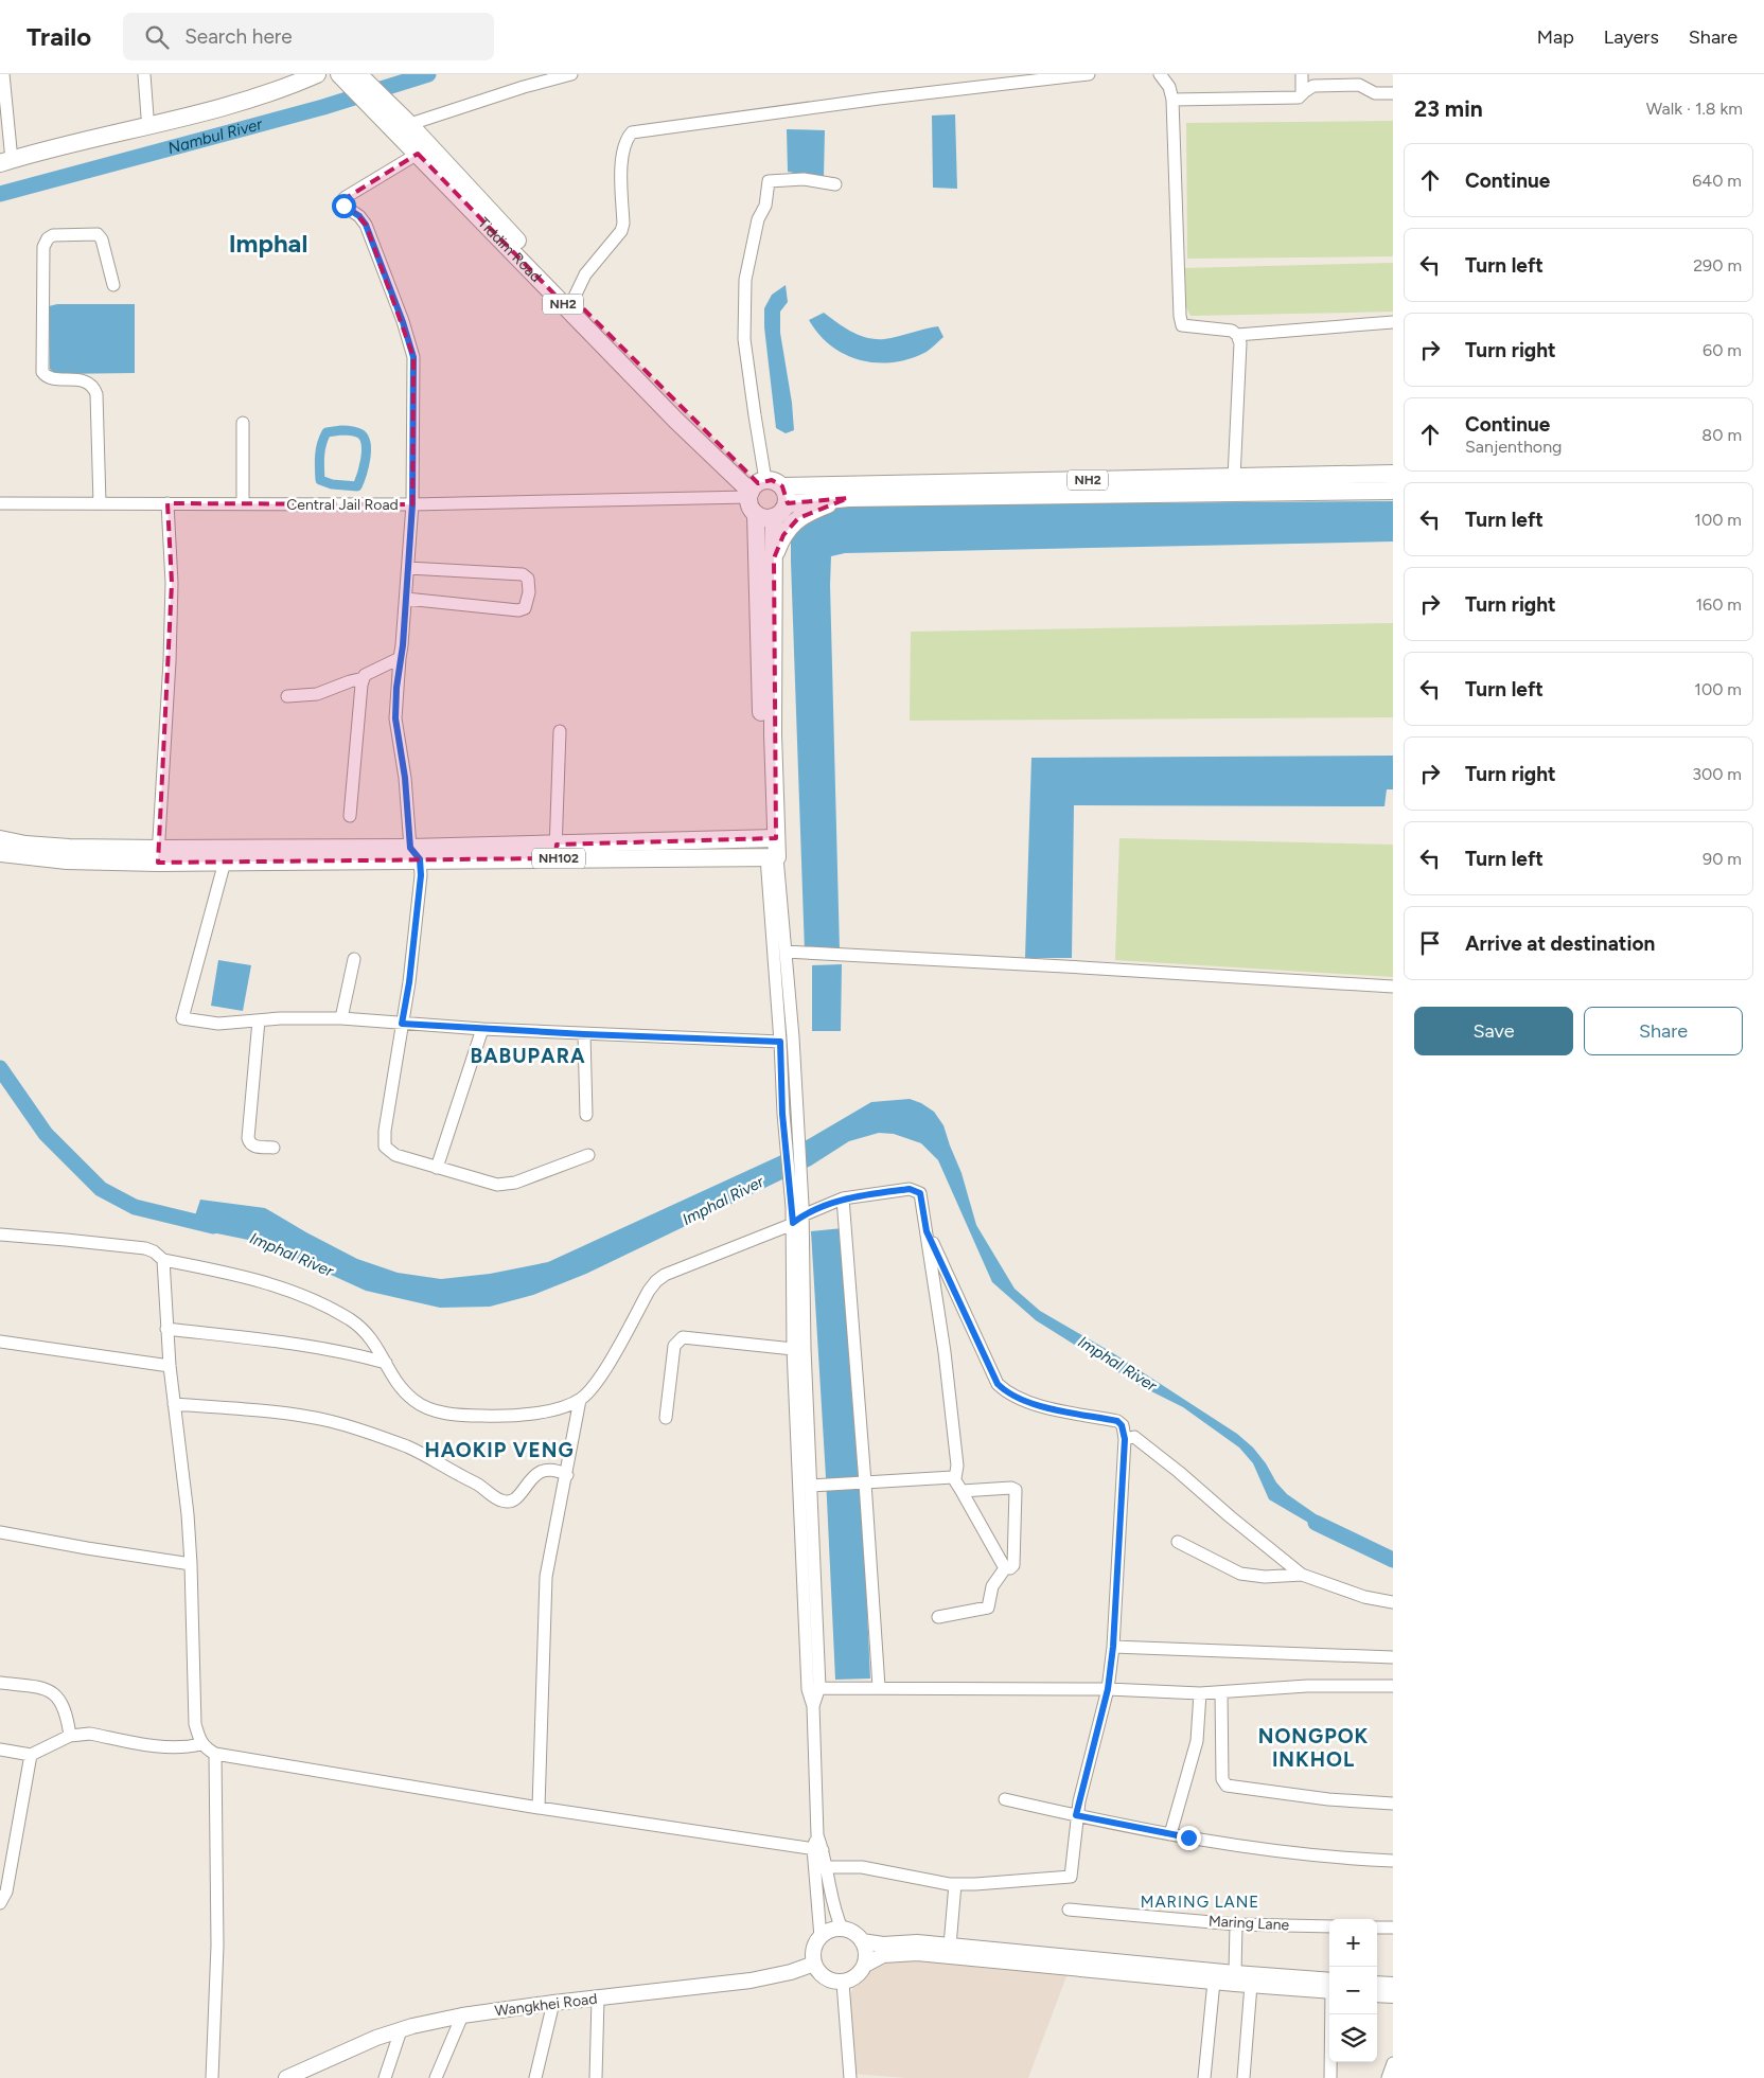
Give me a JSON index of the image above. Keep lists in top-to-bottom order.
{
  "streets": {
    "highway": ["Tiddim Road", "NH2", "NH102"],
    "main road": ["Wangkhei Road"],
    "street": ["Central Jail Road", "Maring Lane"]
  },
  "crossings": [
    ["Tiddim Road", "NH2"],
    ["NH2", "Central Jail Road"]
  ],
  "districts": [
    "Imphal",
    "BABUPARA",
    "HAOKIP VENG",
    "NONGPOK INKHOL",
    "MARING LANE"
  ],
  "water": ["Nambul River", "Imphal River"],
  "page": {
    "header": "Trailo",
    "search": "Search here",
    "nav": ["Map", "Layers", "Share"],
    "heading": ["23 min", "Walk · 1.8 km"],
    "list": [
      ["Continue", "640 m"],
      ["Turn left", "290 m"],
      ["Turn right", "60 m"],
      ["Continue", "Sanjenthong", "80 m"],
      ["Turn left", "100 m"],
      ["Turn right", "160 m"],
      ["Turn left", "100 m"],
      ["Turn right", "300 m"],
      ["Turn left", "90 m"],
      "Arrive at destination"
    ],
    "buttons": ["Save", "Share"],
    "map_buttons": ["+", "−"]
  }
}
